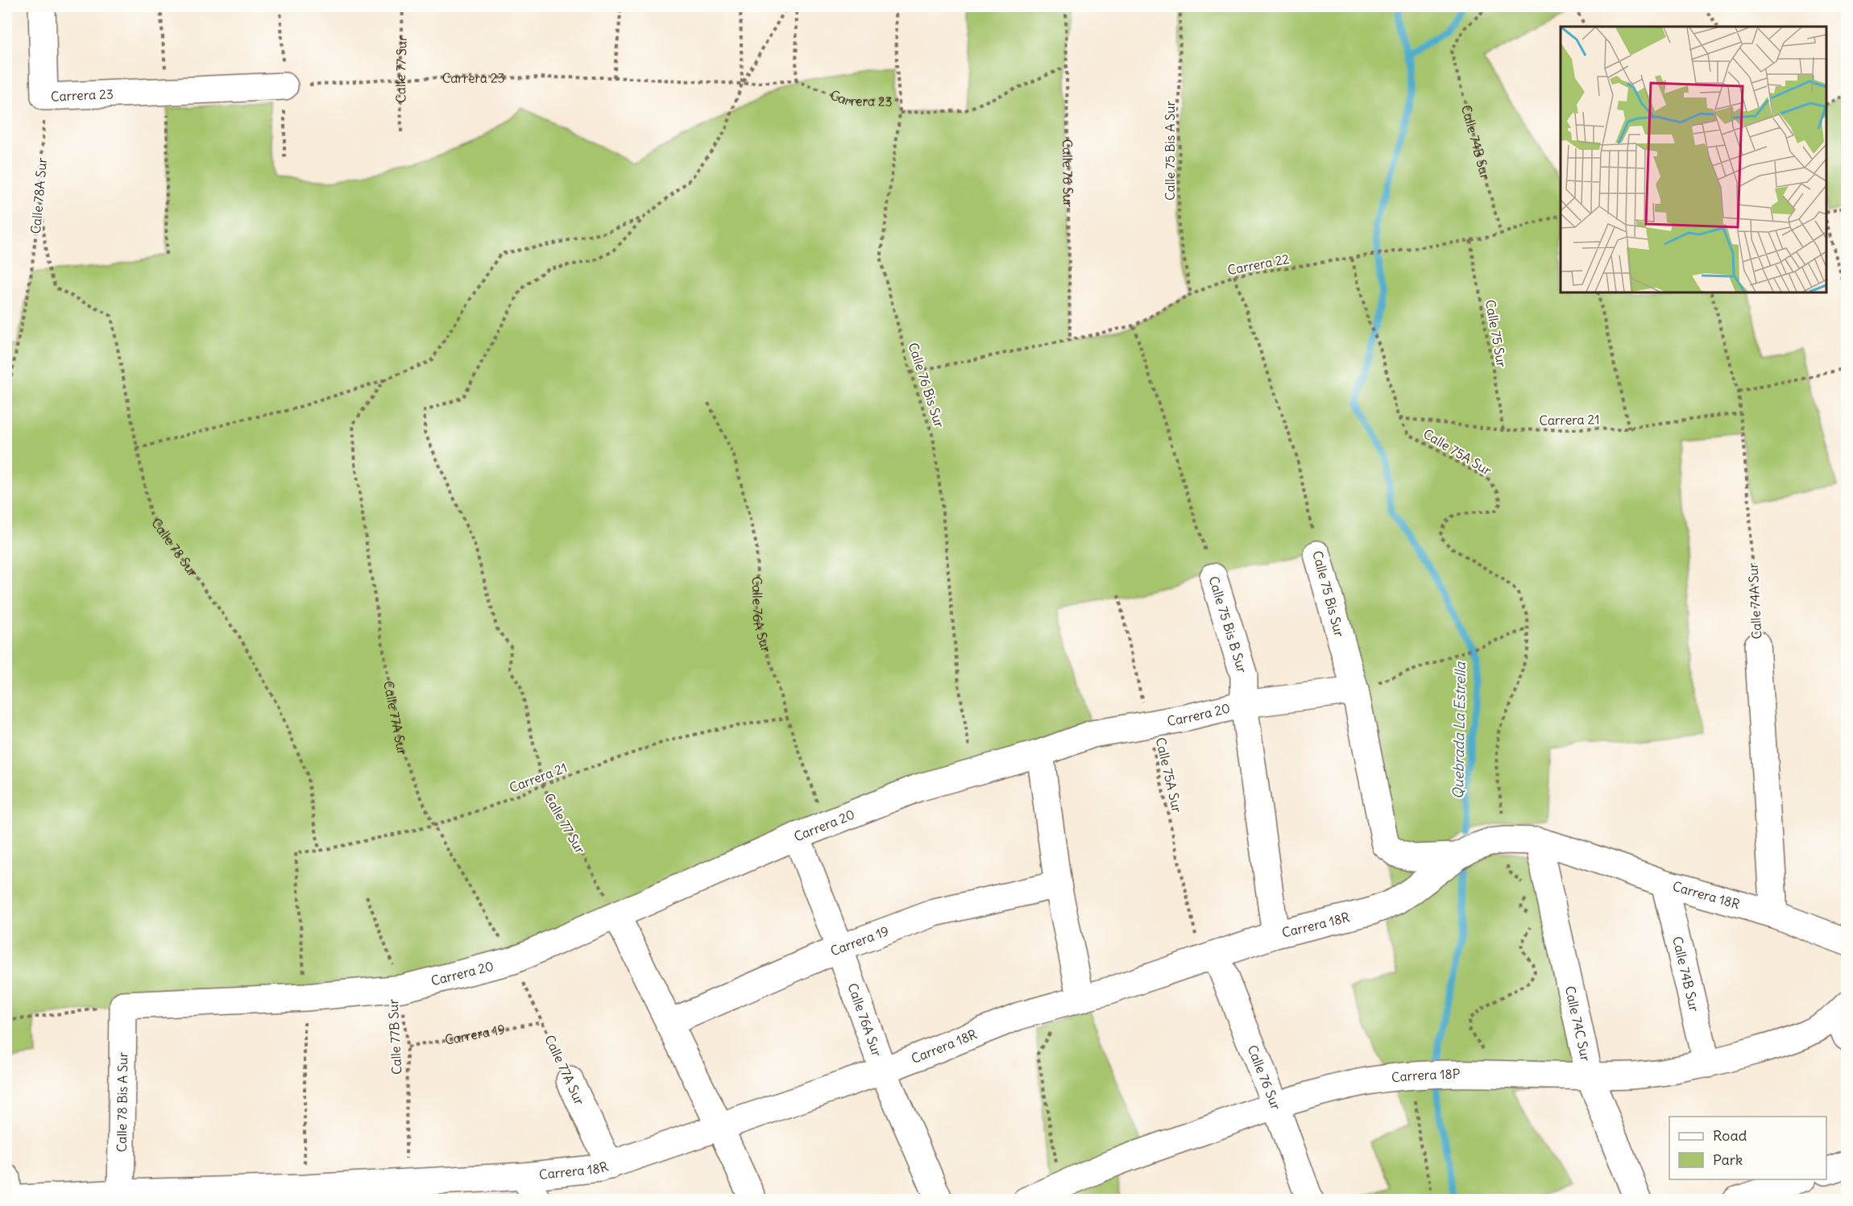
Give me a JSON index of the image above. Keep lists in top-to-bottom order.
{
  "streets": {
    "street": [
      "Carrera 23",
      "Calle 74B Sur",
      "Calle 76 Sur",
      "Calle 75 Bis Sur",
      "Calle 74A Sur",
      "Calle 76A Sur",
      "Calle 75 Bis B Sur",
      "Carrera 20",
      "Calle 77A Sur",
      "Carrera 18R",
      "Carrera 19",
      "Calle 74C Sur",
      "Carrera 18P",
      "Calle 78 Bis A Sur"
    ],
    "path": [
      "Calle 77 Sur",
      "Calle 75 Bis A Sur",
      "Calle 78A Sur",
      "Carrera 22",
      "Calle 75 Sur",
      "Calle 76 Bis Sur",
      "Carrera 21",
      "Calle 75A Sur",
      "Calle 78 Sur",
      "Calle 77B Sur"
    ]
  },
  "crossings": [
    ["Calle 77 Sur", "Carrera 23"],
    ["Calle 77 Sur", "Carrera 21"],
    ["Calle 77 Sur", "Carrera 20"],
    ["Carrera 23", "Calle 76 Sur"],
    ["Carrera 23", "Calle 78A Sur"],
    ["Carrera 23", "Calle 76 Bis Sur"],
    ["Calle 74B Sur", "Carrera 22"],
    ["Calle 74B Sur", "Carrera 18R"],
    ["Calle 74B Sur", "Carrera 18P"],
    ["Calle 75 Bis A Sur", "Carrera 22"],
    ["Calle 76 Sur", "Carrera 22"],
    ["Calle 76 Sur", "Calle 75A Sur"],
    ["Calle 76 Sur", "Carrera 18R"],
    ["Calle 76 Sur", "Carrera 18P"],
    ["Calle 78A Sur", "Calle 78 Sur"],
    ["Carrera 22", "Calle 75 Sur"],
    ["Carrera 22", "Calle 76 Bis Sur"],
    ["Carrera 22", "Calle 75A Sur"],
    ["Carrera 22", "Calle 75 Bis Sur"],
    ["Carrera 22", "Calle 75 Bis B Sur"],
    ["Calle 75 Sur", "Carrera 21"],
    ["Calle 76 Bis Sur", "Carrera 20"],
    ["Carrera 21", "Calle 75A Sur"],
    ["Carrera 21", "Calle 78 Sur"],
    ["Carrera 21", "Calle 74A Sur"],
    ["Carrera 21", "Calle 76A Sur"],
    ["Carrera 21", "Calle 77A Sur"],
    ["Calle 75A Sur", "Carrera 20"],
    ["Calle 75A Sur", "Carrera 18R"],
    ["Calle 75 Bis Sur", "Carrera 20"],
    ["Calle 75 Bis Sur", "Carrera 18R"],
    ["Calle 74A Sur", "Carrera 18R"],
    ["Calle 76A Sur", "Carrera 20"],
    ["Calle 76A Sur", "Carrera 18R"],
    ["Calle 76A Sur", "Carrera 19"],
    ["Calle 75 Bis B Sur", "Carrera 20"],
    ["Calle 75 Bis B Sur", "Carrera 18R"],
    ["Carrera 20", "Calle 77A Sur"],
    ["Carrera 20", "Calle 77B Sur"],
    ["Carrera 20", "Calle 78 Bis A Sur"],
    ["Calle 77A Sur", "Carrera 18R"],
    ["Calle 77A Sur", "Carrera 19"],
    ["Carrera 18R", "Calle 74C Sur"],
    ["Carrera 18R", "Calle 77B Sur"],
    ["Carrera 18R", "Calle 78 Bis A Sur"],
    ["Carrera 19", "Calle 77B Sur"],
    ["Calle 74C Sur", "Carrera 18P"]
  ],
  "water": ["Quebrada La Estrella"],
  "legend": ["Road", "Park"]
}
